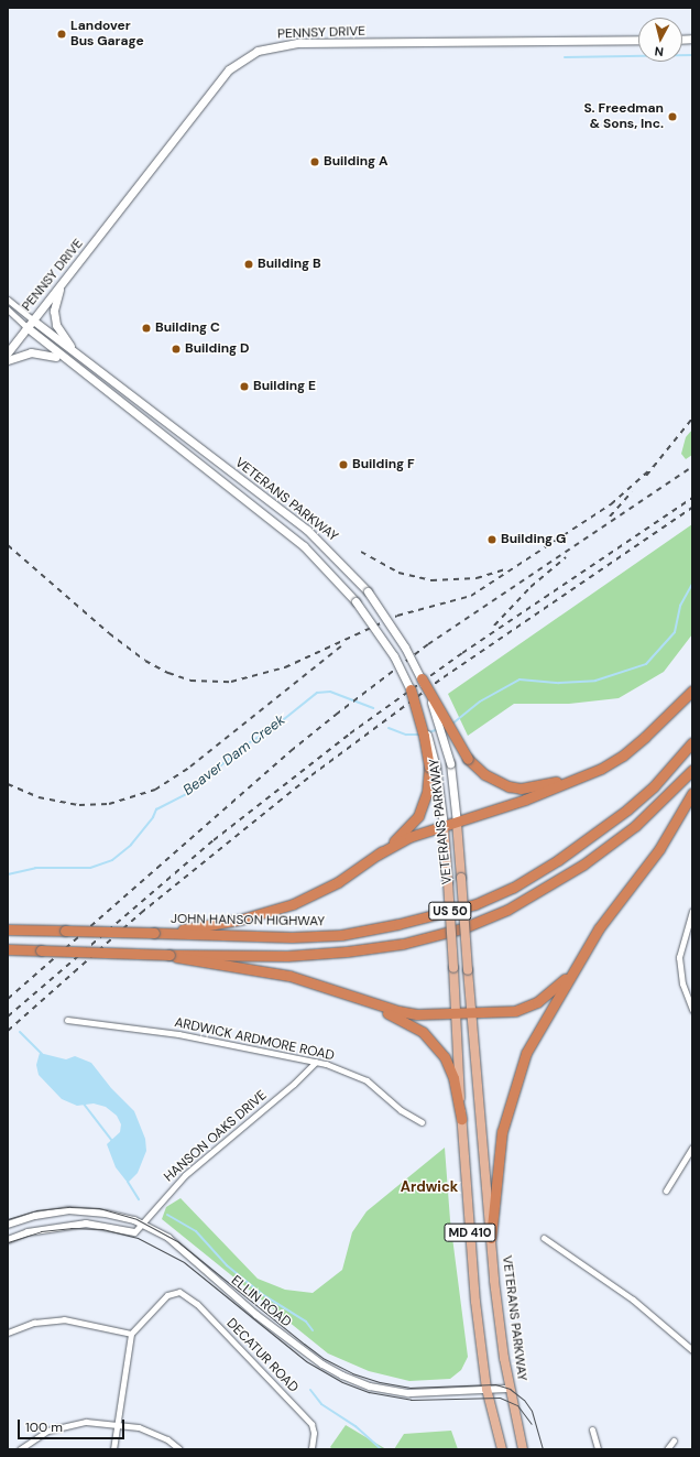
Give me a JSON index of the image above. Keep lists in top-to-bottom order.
{
  "streets": {
    "highway": ["US 50", "JOHN HANSON HIGHWAY"],
    "main road": ["PENNSY DRIVE", "VETERANS PARKWAY", "MD 410"],
    "street": [
      "ARDWICK ARDMORE ROAD",
      "HANSON OAKS DRIVE",
      "ELLIN ROAD",
      "DECATUR ROAD"
    ]
  },
  "crossings": [
    ["PENNSY DRIVE", "VETERANS PARKWAY"],
    ["VETERANS PARKWAY", "ELLIN ROAD"],
    ["ARDWICK ARDMORE ROAD", "HANSON OAKS DRIVE"],
    ["HANSON OAKS DRIVE", "ELLIN ROAD"]
  ],
  "districts": ["Ardwick"],
  "water": ["Beaver Dam Creek"],
  "places": [
    "Landover Bus Garage",
    "S. Freedman & Sons, Inc.",
    "Building A",
    "Building B",
    "Building C",
    "Building D",
    "Building E",
    "Building F",
    "Building G"
  ],
  "scale_bar": "100 m",
  "north": "bottom"
}
